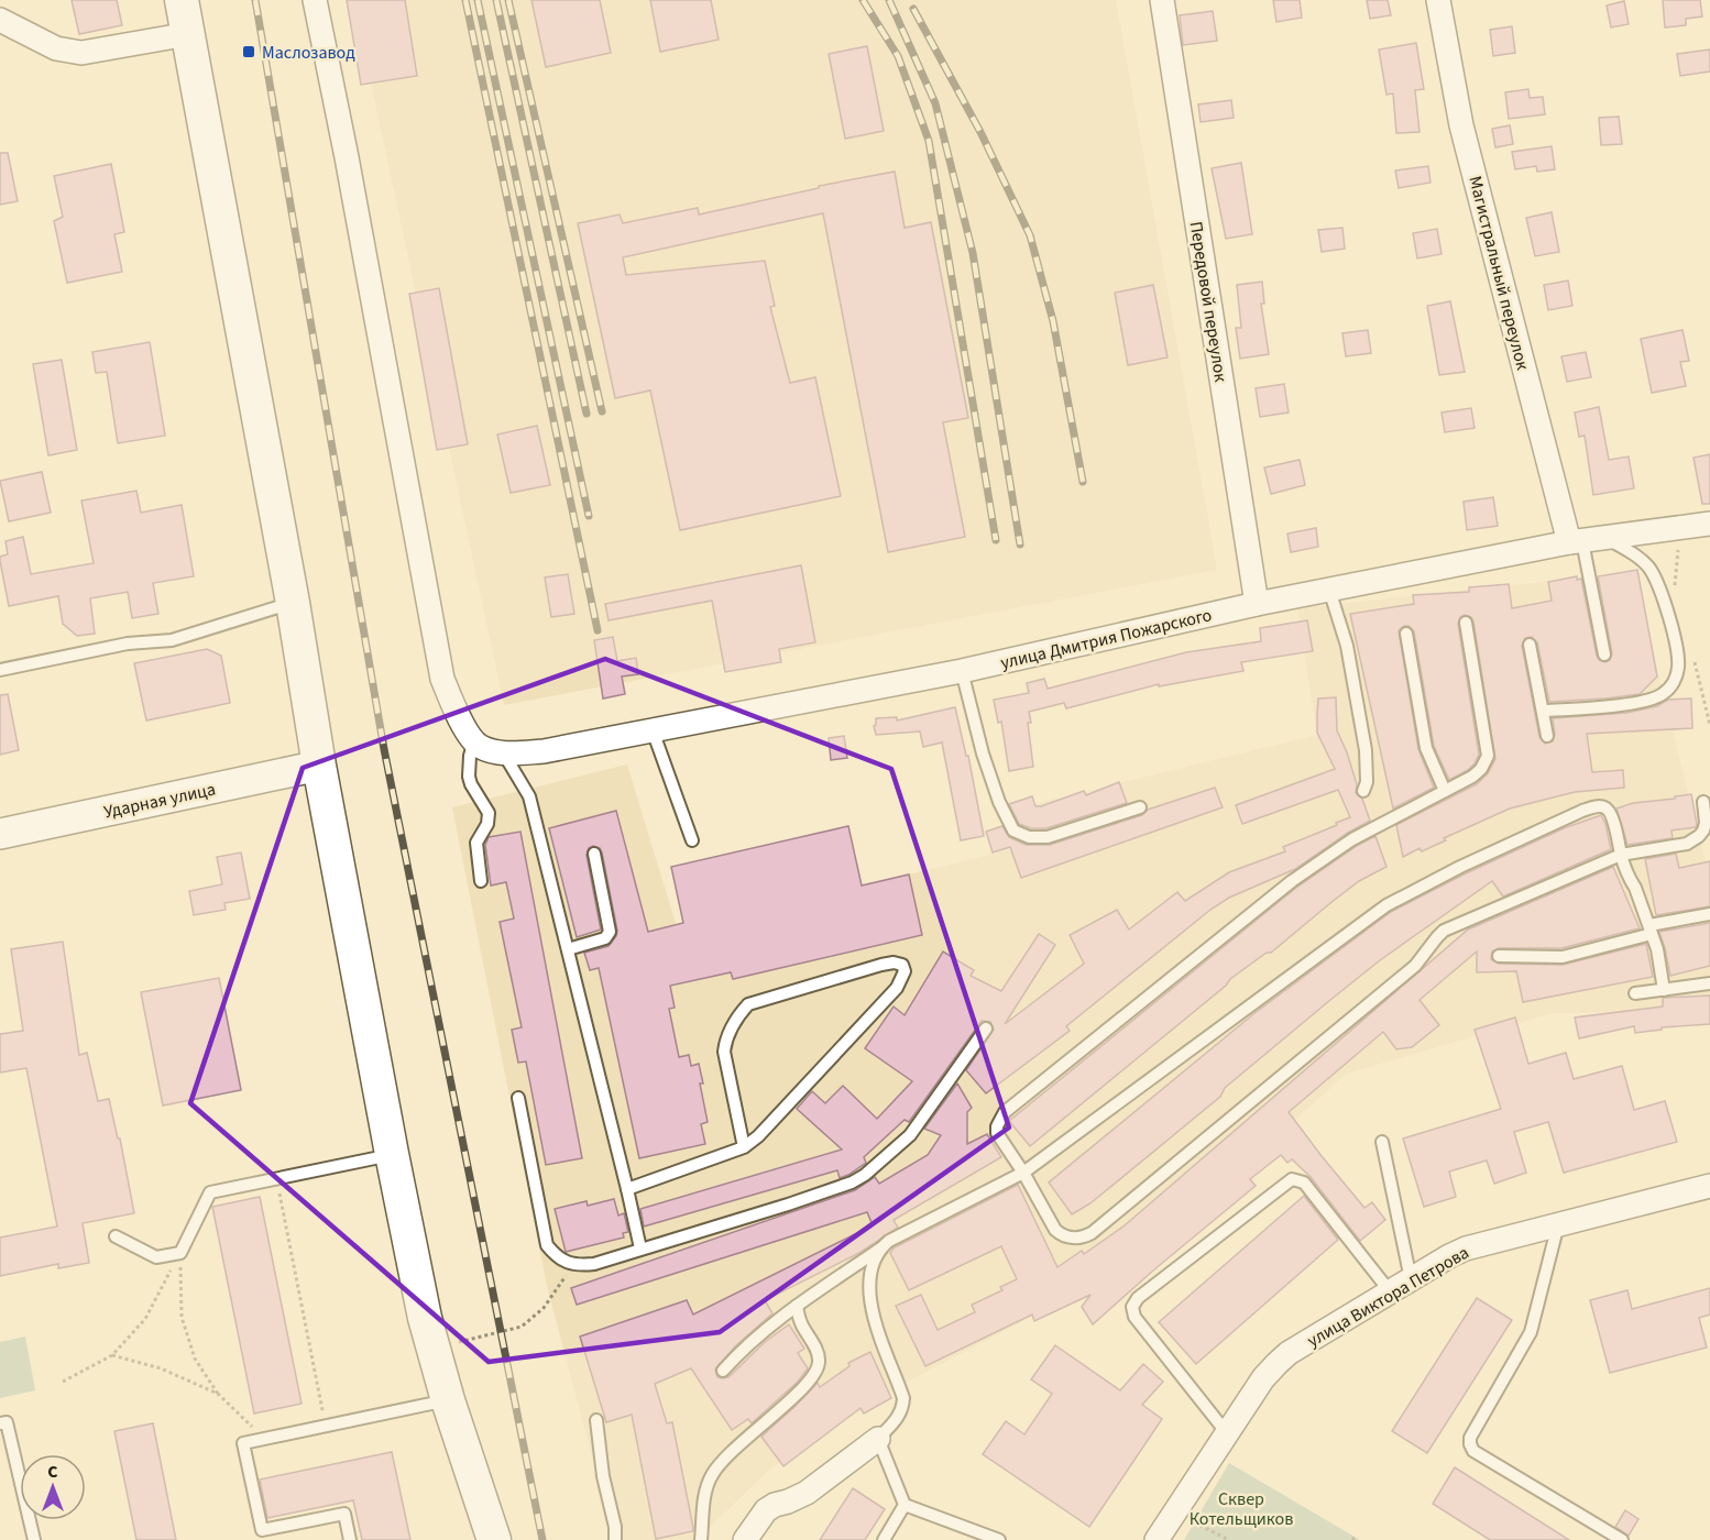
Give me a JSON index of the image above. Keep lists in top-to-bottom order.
{
  "streets": {
    "street": [
      "Магистральный переулок",
      "Передовой переулок",
      "улица Дмитрия Пожарского",
      "Ударная улица",
      "улица Виктора Петрова"
    ]
  },
  "crossings": [
    ["Магистральный переулок", "улица Дмитрия Пожарского"],
    ["Передовой переулок", "улица Дмитрия Пожарского"]
  ],
  "parks": ["Сквер Котельщиков"],
  "places": {
    "transit": ["Маслозавод"]
  },
  "north": "top"
}
